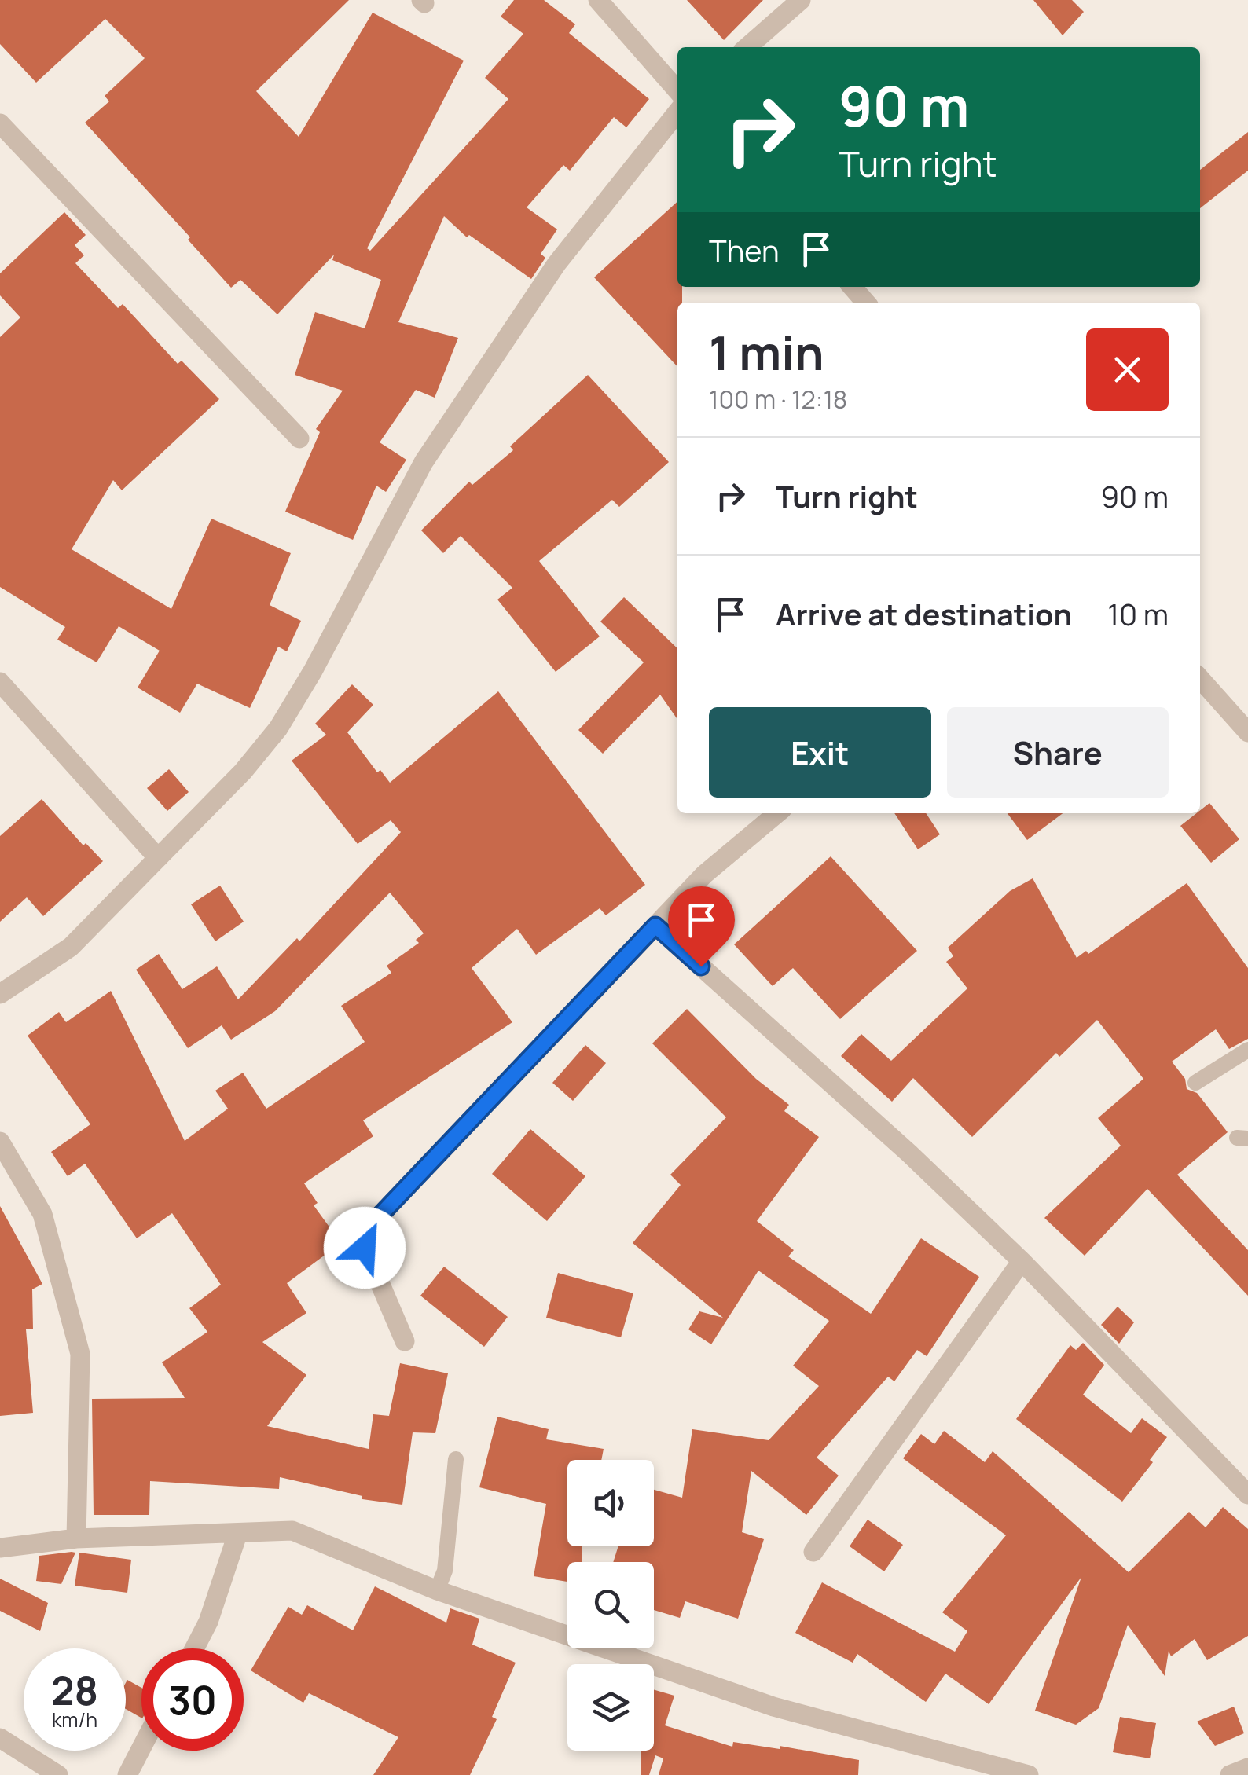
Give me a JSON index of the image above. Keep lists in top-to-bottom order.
{
  "page": {
    "turn": ["90 m", "Turn right"],
    "then": "Then",
    "heading": ["1 min", "100 m · 12:18"],
    "list": [
      {
        "name": "Turn right",
        "value": "90 m"
      },
      {
        "name": "Arrive at destination",
        "value": "10 m"
      }
    ],
    "buttons": ["Exit", "Share"],
    "speed": "28 km/h",
    "limit": "30"
  }
}
